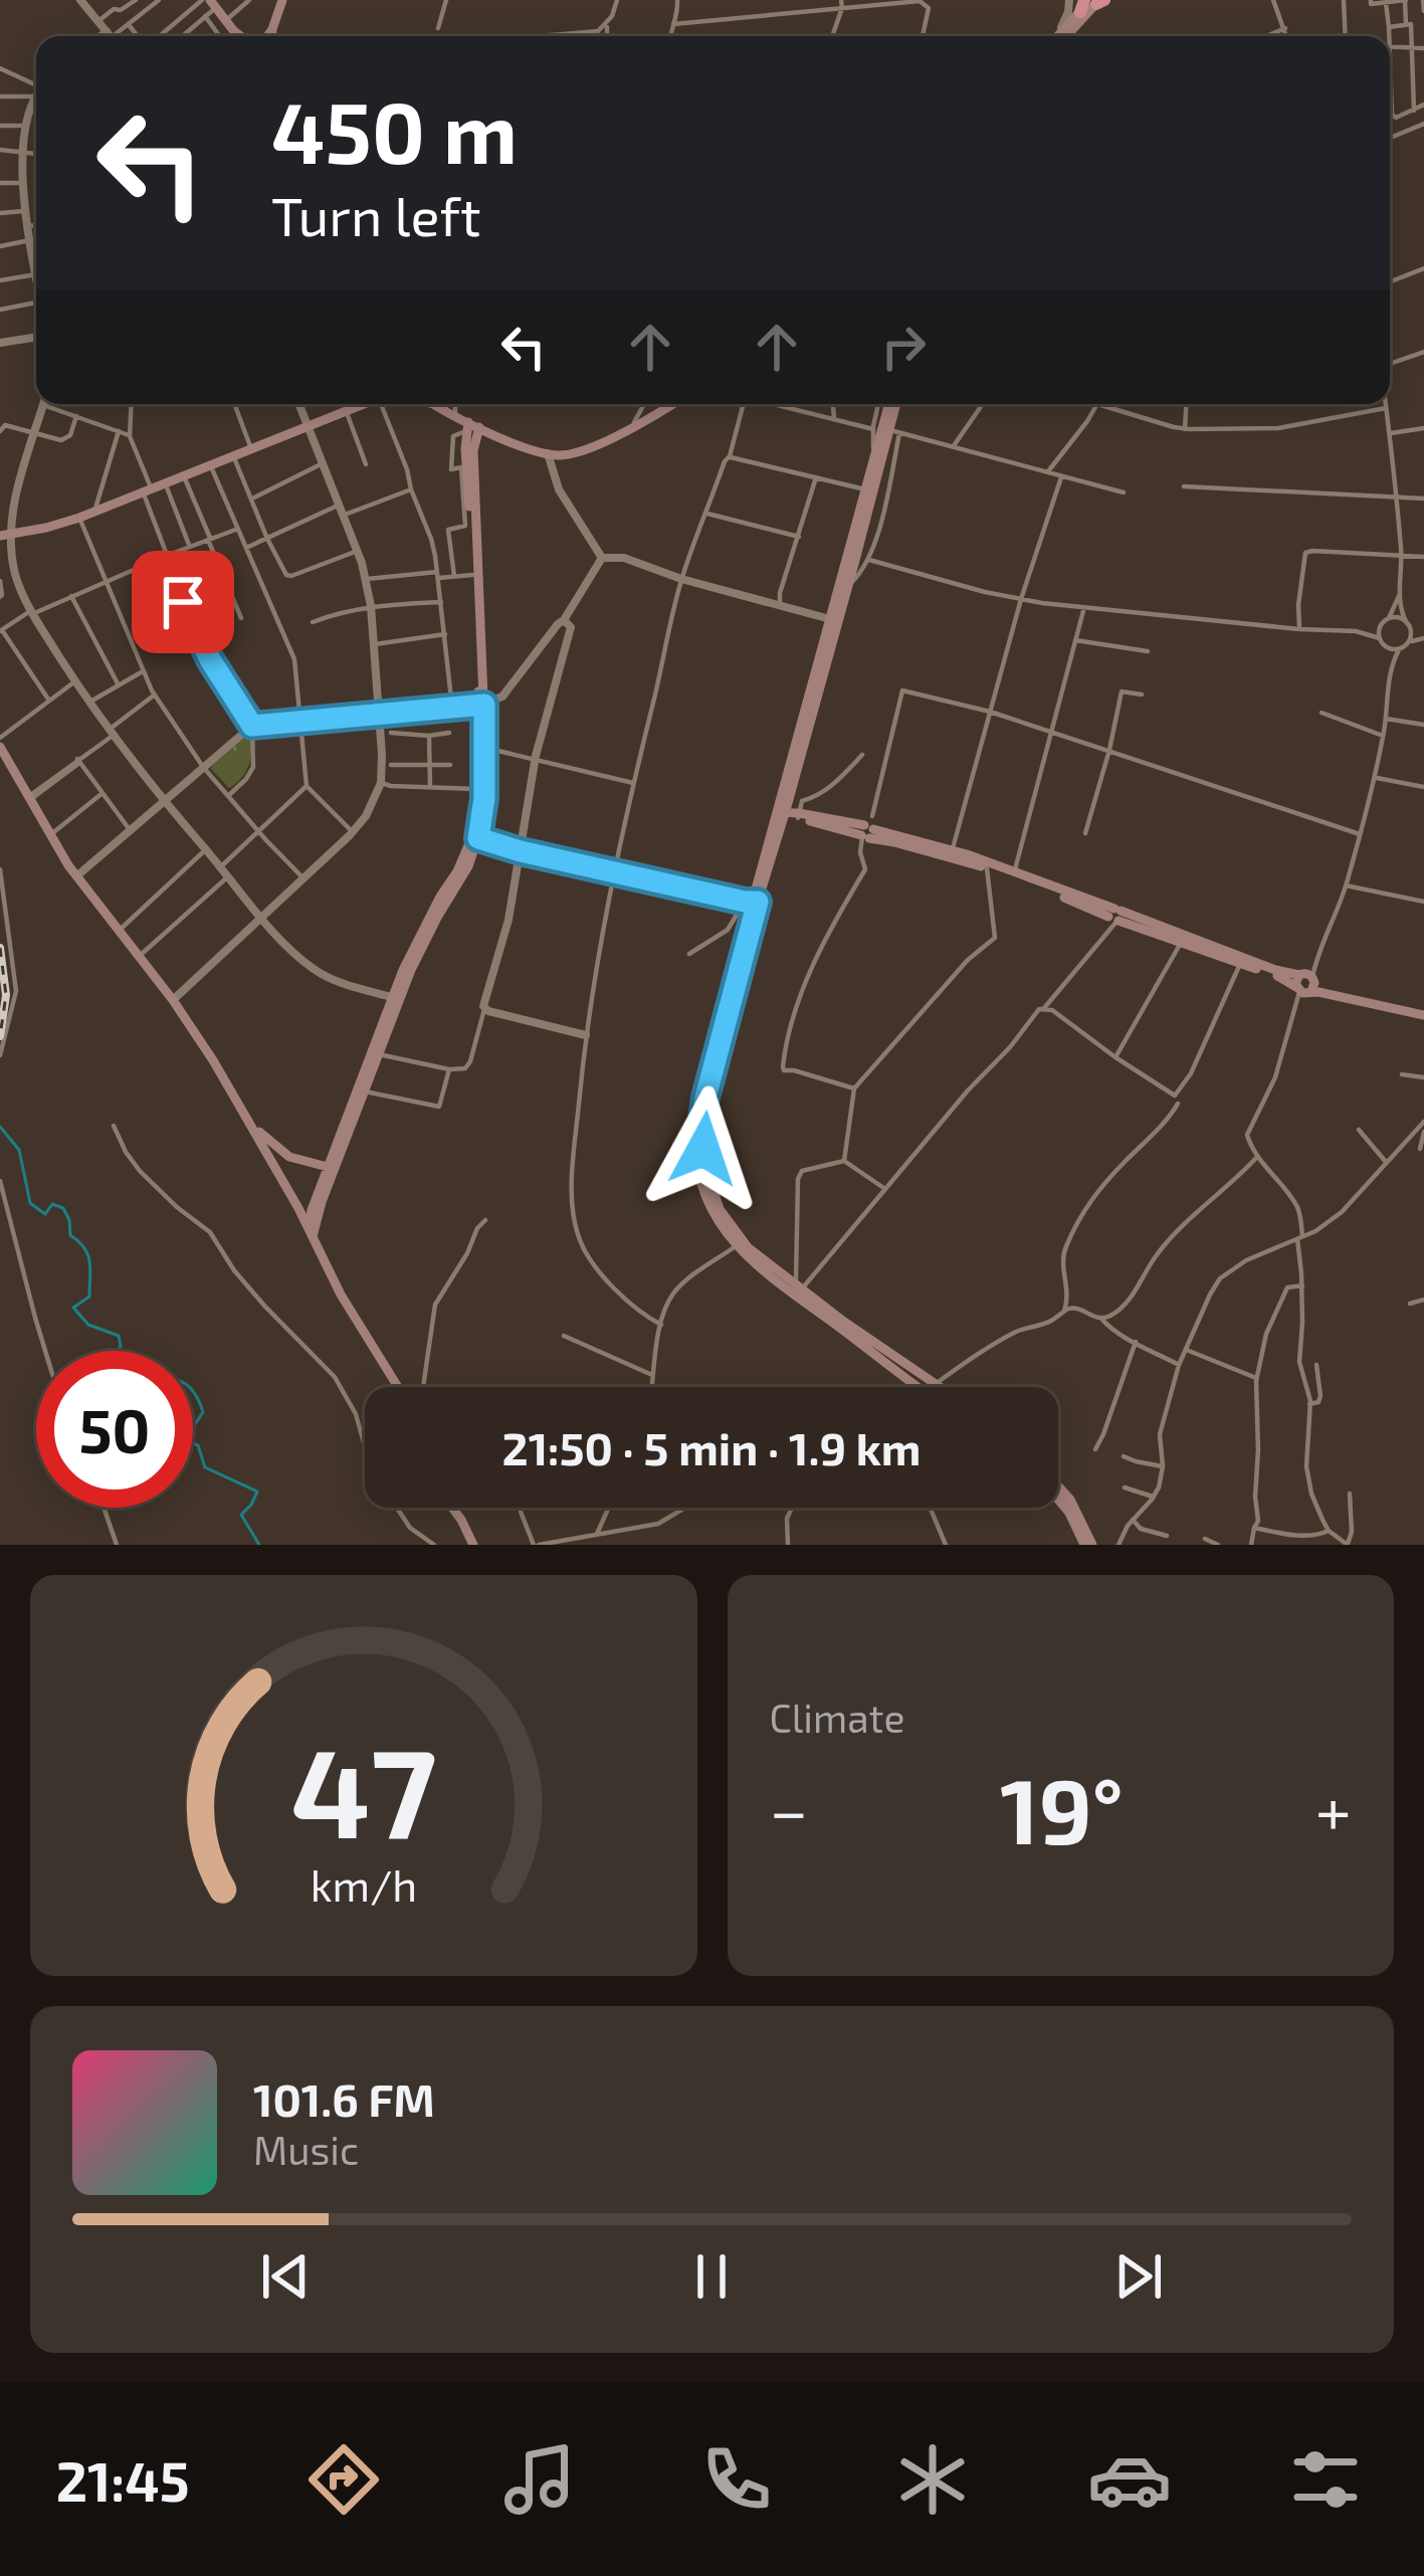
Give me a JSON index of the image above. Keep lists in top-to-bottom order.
{
  "page": {
    "turn": ["450 m", "Turn left"],
    "limit": "50",
    "trip": "21:50 · 5 min · 1.9 km",
    "tile": "Climate",
    "heat": ["−", "19°", "+"],
    "song": ["101.6 FM", "Music"],
    "tabs": "21:45",
    "gauge": ["47", "km/h"]
  }
}
